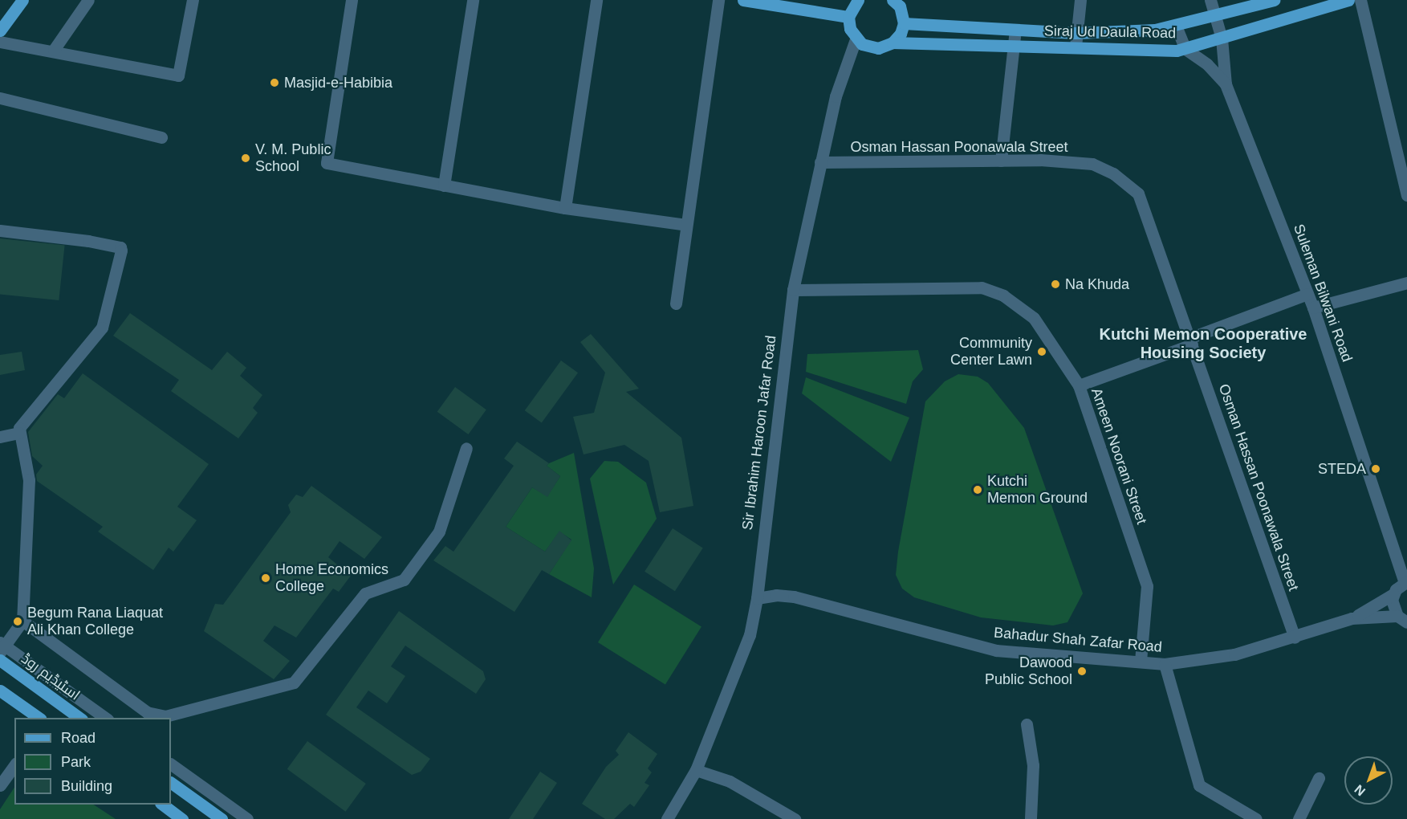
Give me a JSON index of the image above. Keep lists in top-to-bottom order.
{
  "streets": {
    "main road": ["Siraj Ud Daula Road", "اسٹیڈیم روڈ"],
    "street": [
      "Osman Hassan Poonawala Street",
      "Suleman Bilwani Road",
      "Sir Ibrahim Haroon Jafar Road",
      "Ameen Noorani Street",
      "Bahadur Shah Zafar Road"
    ]
  },
  "crossings": [
    ["Siraj Ud Daula Road", "Suleman Bilwani Road"],
    ["Siraj Ud Daula Road", "Sir Ibrahim Haroon Jafar Road"],
    ["Osman Hassan Poonawala Street", "Sir Ibrahim Haroon Jafar Road"],
    ["Osman Hassan Poonawala Street", "Bahadur Shah Zafar Road"],
    ["Sir Ibrahim Haroon Jafar Road", "Ameen Noorani Street"],
    ["Sir Ibrahim Haroon Jafar Road", "Bahadur Shah Zafar Road"],
    ["Ameen Noorani Street", "Bahadur Shah Zafar Road"]
  ],
  "districts": ["Kutchi Memon Cooperative Housing Society"],
  "places": [
    "Masjid-e-Habibia",
    "V. M. Public School",
    "Na Khuda",
    "Community Center Lawn",
    "STEDA",
    "Kutchi Memon Ground",
    "Home Economics College",
    "Begum Rana Liaquat Ali Khan College",
    "Dawood Public School"
  ],
  "legend": ["Road", "Park", "Building"],
  "north": "bottom left"
}
